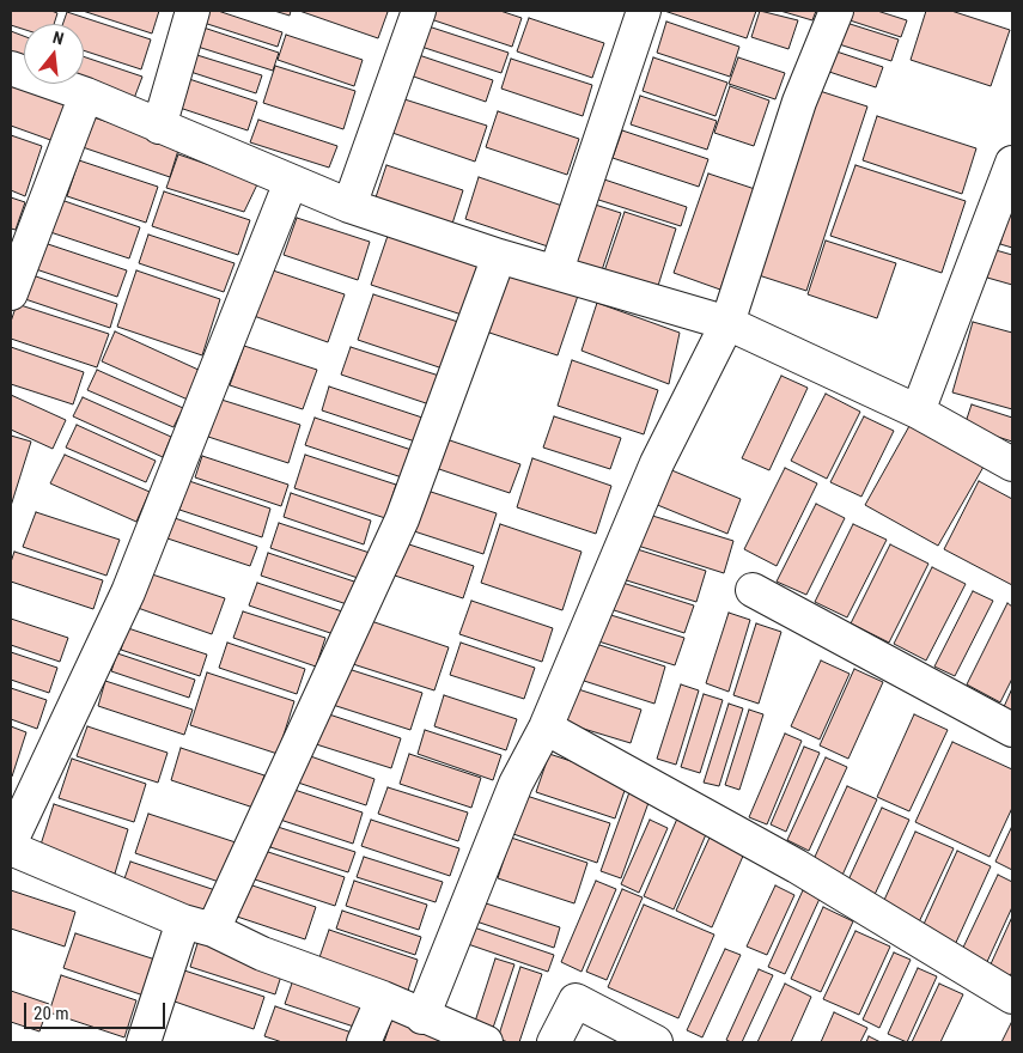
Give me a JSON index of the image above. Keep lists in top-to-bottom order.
{
  "scale_bar": "20 m",
  "north": "top"
}
